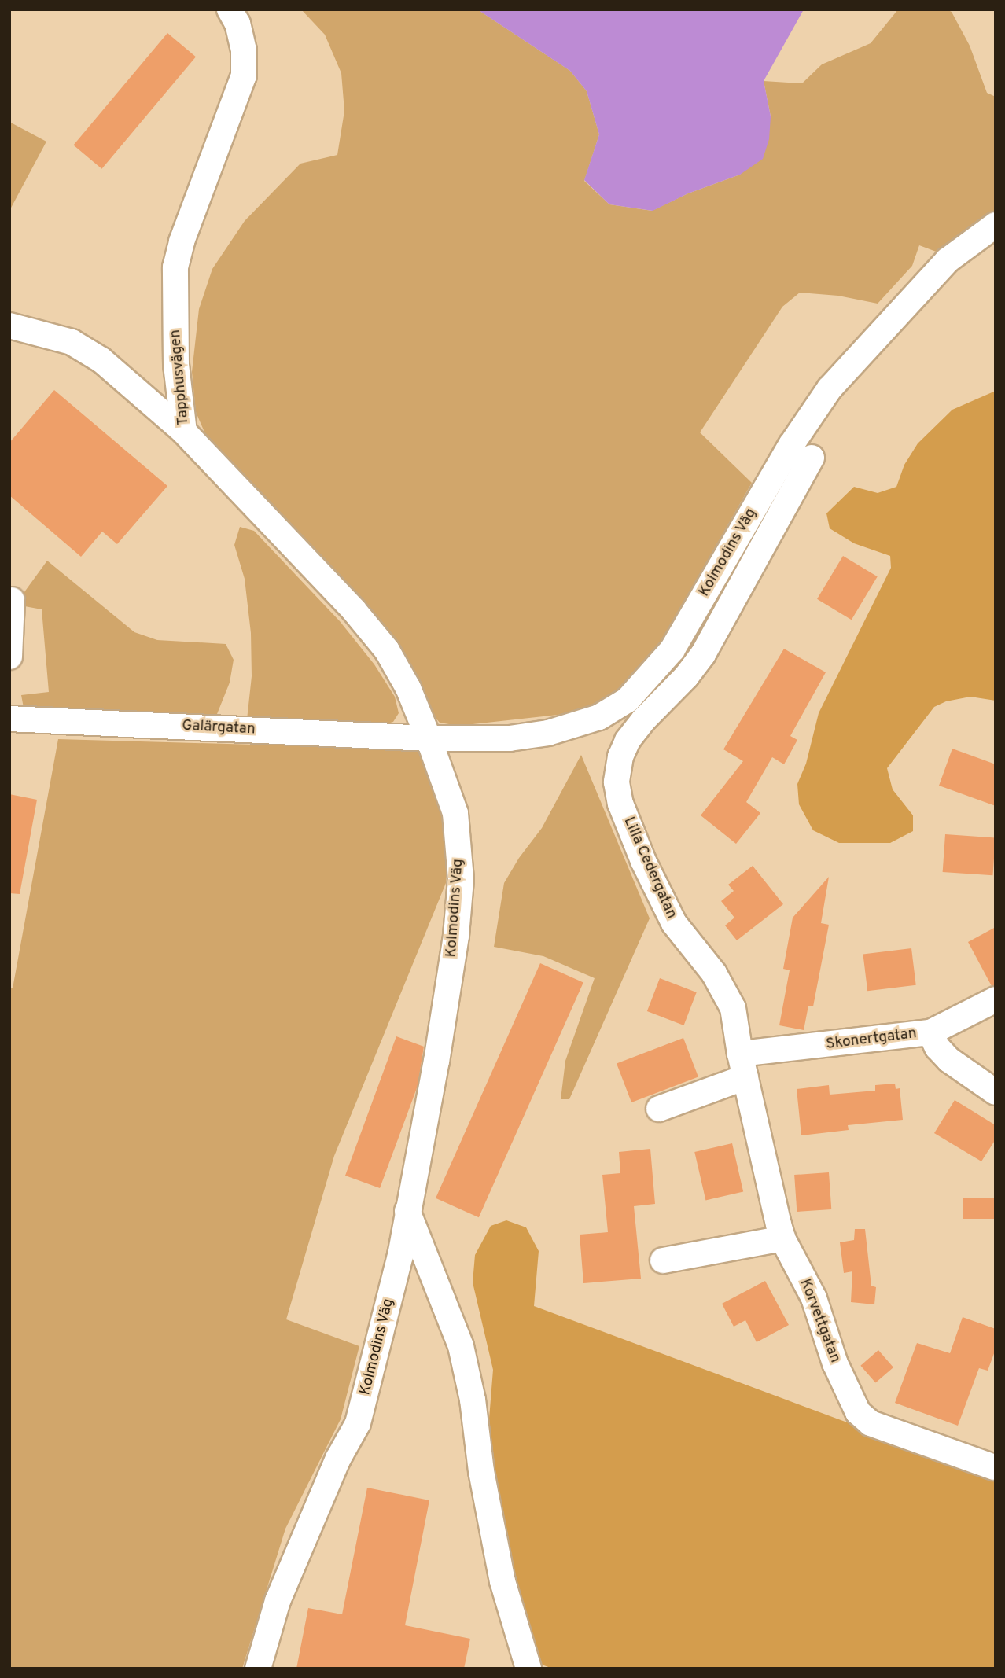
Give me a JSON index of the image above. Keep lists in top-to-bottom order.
{
  "streets": {
    "street": [
      "Tapphusvägen",
      "Kolmodins Väg",
      "Galärgatan",
      "Lilla Cedergatan",
      "Skonertgatan",
      "Korvettgatan"
    ]
  },
  "crossings": [
    ["Tapphusvägen", "Kolmodins Väg"],
    ["Tapphusvägen", "Galärgatan"],
    ["Kolmodins Väg", "Galärgatan"],
    ["Lilla Cedergatan", "Skonertgatan"],
    ["Lilla Cedergatan", "Korvettgatan"],
    ["Skonertgatan", "Korvettgatan"]
  ]
}
